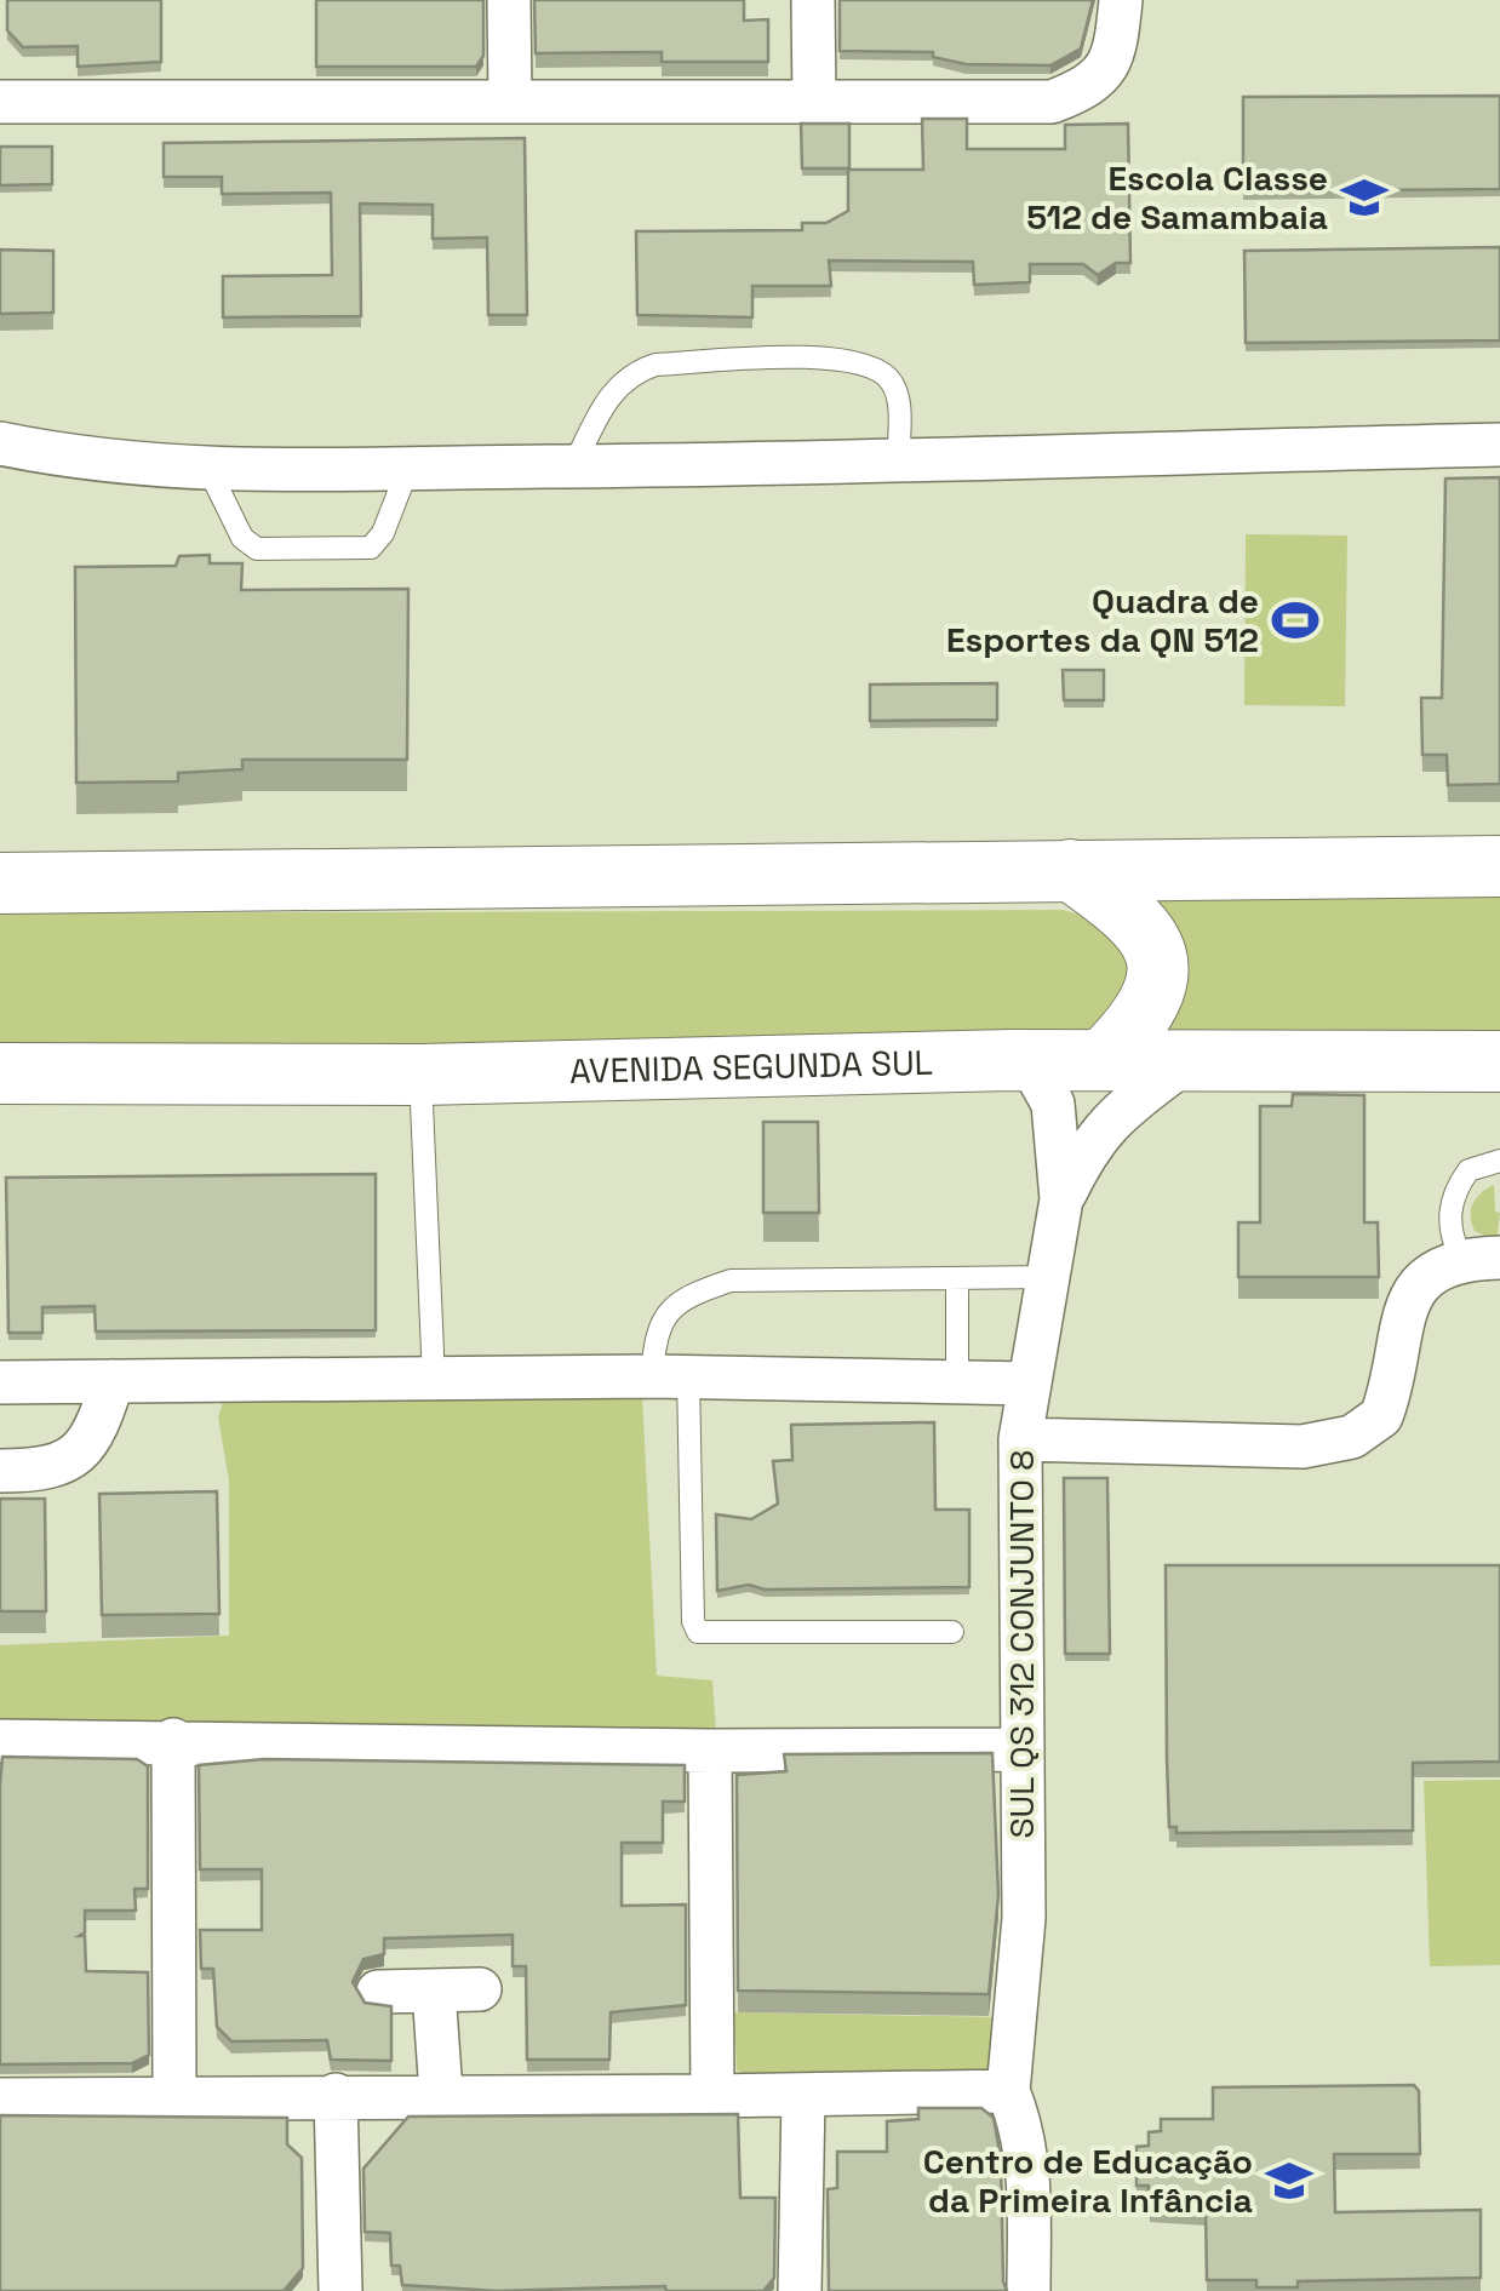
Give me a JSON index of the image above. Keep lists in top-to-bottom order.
{
  "streets": {
    "main road": ["AVENIDA SEGUNDA SUL"],
    "street": ["SUL QS 312 CONJUNTO 8"]
  },
  "crossings": [
    ["AVENIDA SEGUNDA SUL", "SUL QS 312 CONJUNTO 8"]
  ],
  "places": {
    "school or university": ["Escola Classe 512 de Samambaia", "Centro de Educação da Primeira Infância"],
    "sports": ["Quadra de Esportes da QN 512"]
  }
}
